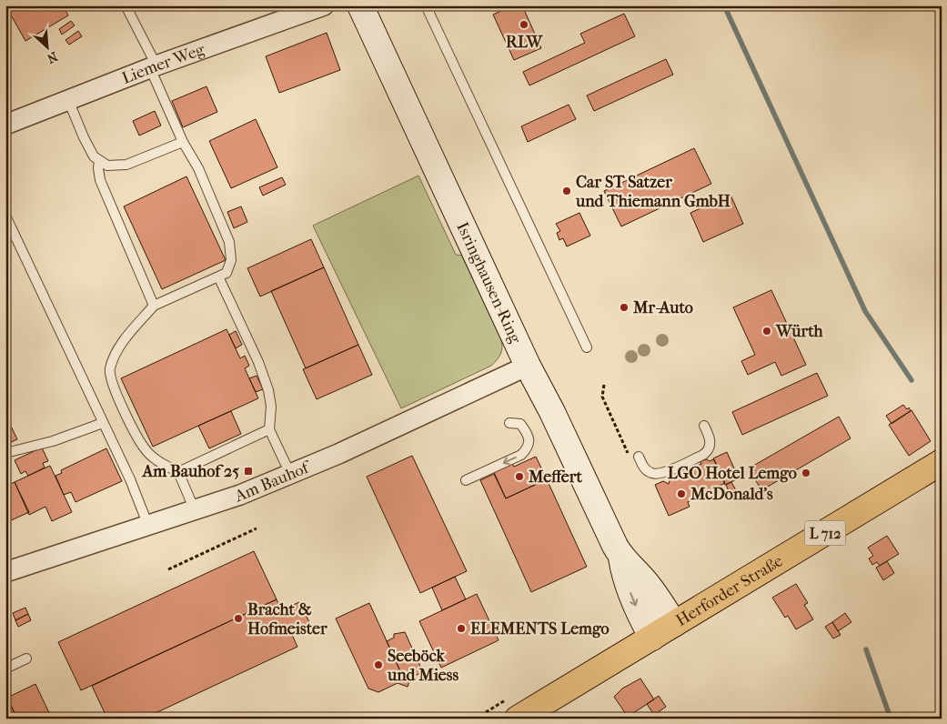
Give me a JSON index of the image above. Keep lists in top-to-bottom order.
{
  "streets": {
    "main road": ["L 712", "Herforder Straße"],
    "street": ["Liemer Weg", "Isringhausen-Ring", "Am Bauhof"]
  },
  "crossings": [
    ["Isringhausen-Ring", "Am Bauhof"],
    ["Isringhausen-Ring", "Herforder Straße"]
  ],
  "places": {
    "other": [
      "RLW",
      "Car ST Satzer und Thiemann GmbH",
      "Mr-Auto",
      "Würth",
      "LGO Hotel Lemgo",
      "Meffert",
      "McDonald's",
      "Bracht & Hofmeister",
      "ELEMENTS Lemgo",
      "Seeböck und Miess"
    ],
    "transit": ["Am Bauhof 25"]
  },
  "north": "bottom right"
}
